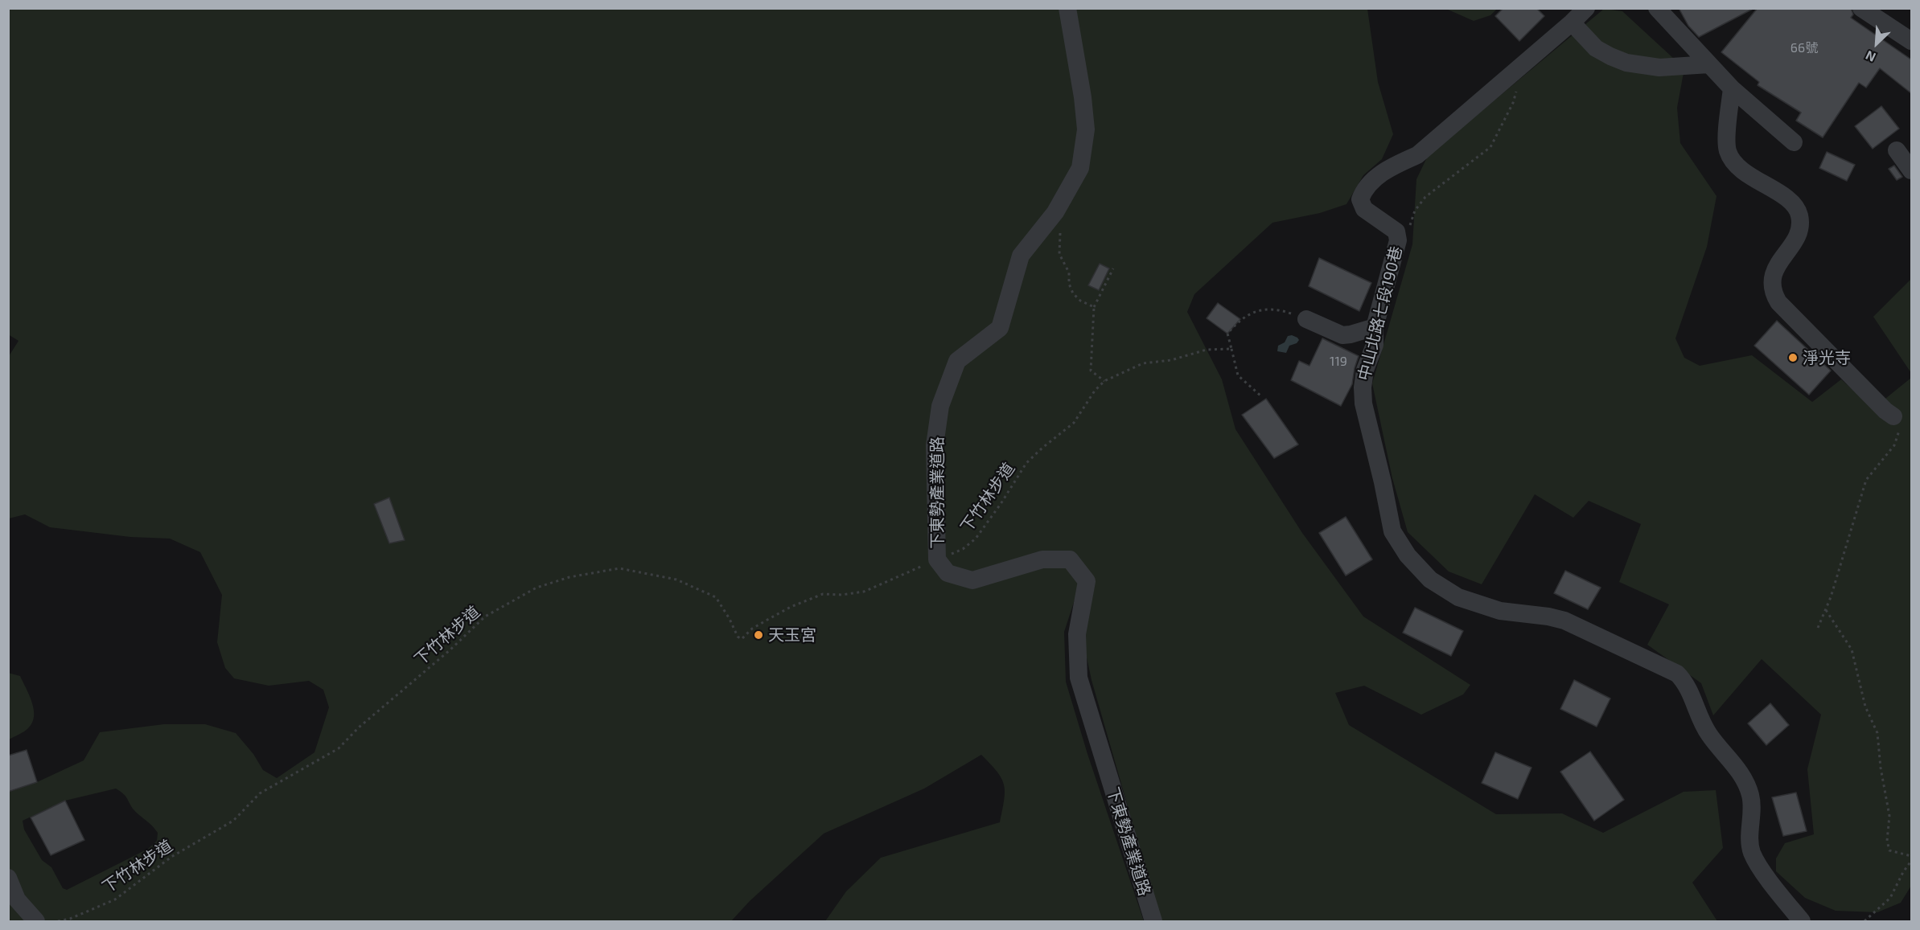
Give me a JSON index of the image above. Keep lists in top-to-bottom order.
{
  "streets": {
    "street": ["中山北路七段190巷", "下東勢產業道路"],
    "path": ["下竹林步道"]
  },
  "crossings": [
    ["下東勢產業道路", "下竹林步道"]
  ],
  "places": ["淨光寺", "天玉宮"],
  "house_numbers": ["66號", "119"],
  "north": "bottom left"
}
